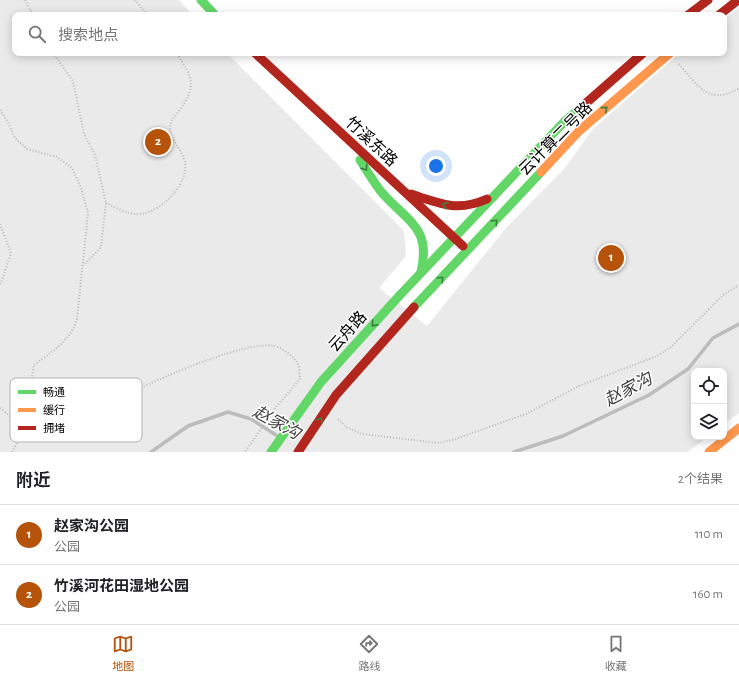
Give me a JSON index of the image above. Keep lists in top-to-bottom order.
{
  "streets": {
    "main road": ["云计算二号路", "竹溪东路", "云舟路"]
  },
  "crossings": [
    ["云计算二号路", "竹溪东路"],
    ["云计算二号路", "云舟路"],
    ["竹溪东路", "云舟路"]
  ],
  "water": ["赵家沟"],
  "legend": ["畅通", "缓行", "拥堵"],
  "page": {
    "search": "搜索地点",
    "pins": ["2", "1"],
    "heading": ["附近", "2个结果"],
    "list": [
      {
        "mark": "1",
        "name": "赵家沟公园",
        "note": "公园",
        "value": "110 m"
      },
      {
        "mark": "2",
        "name": "竹溪河花田湿地公园",
        "note": "公园",
        "value": "160 m"
      }
    ],
    "nav": ["地图", "路线", "收藏"]
  }
}
